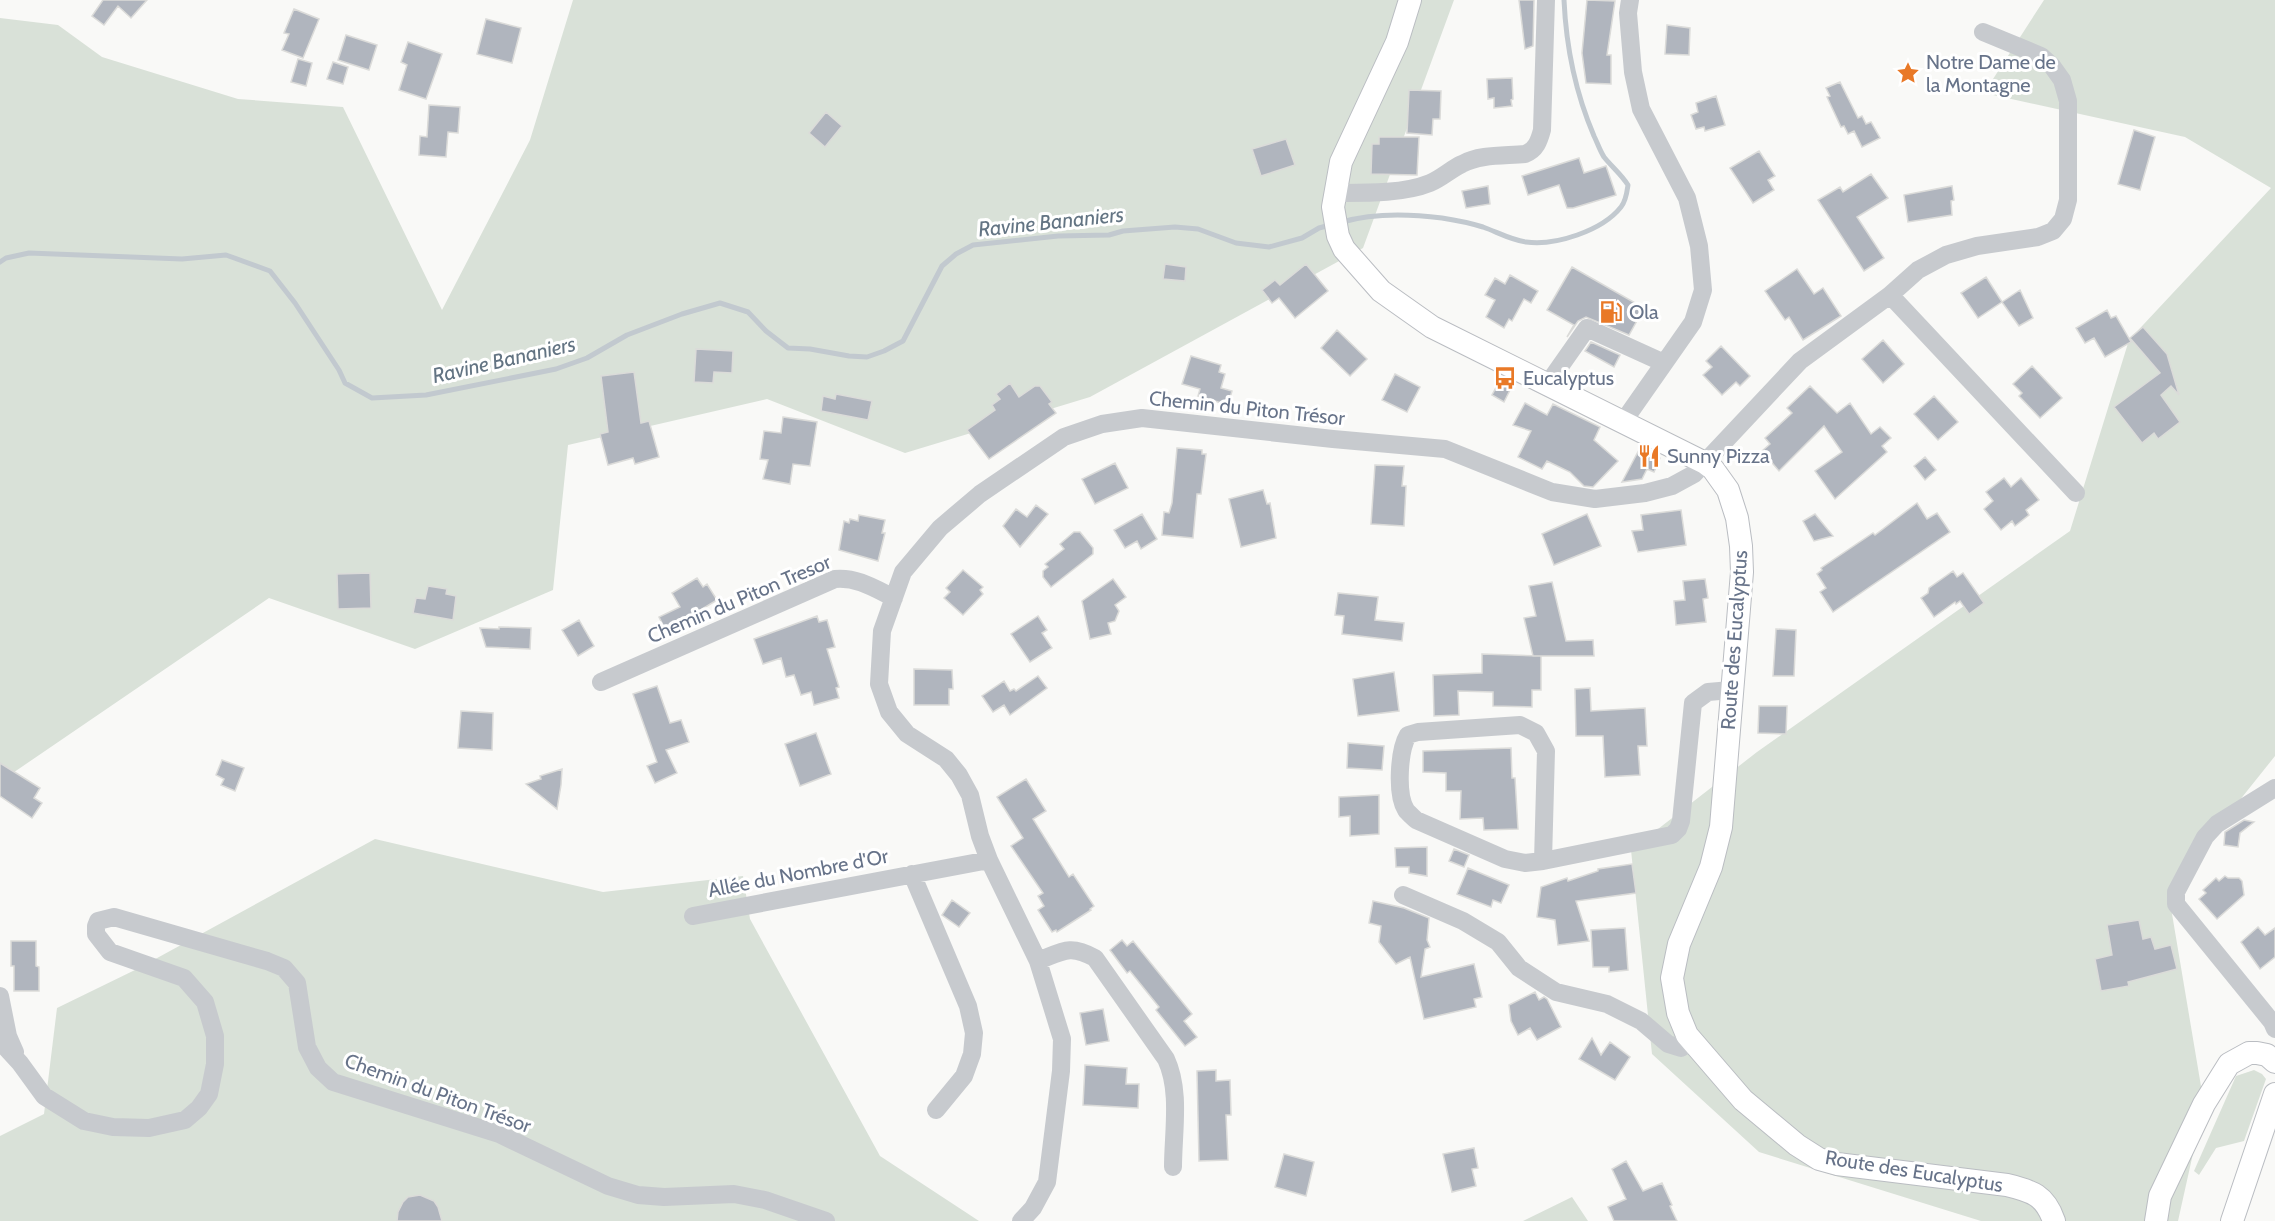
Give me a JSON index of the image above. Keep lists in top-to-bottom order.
{
  "streets": {
    "main road": ["Route des Eucalyptus"],
    "street": ["Chemin du Piton Trésor", "Chemin du Piton Tresor", "Allée du Nombre d'Or"]
  },
  "crossings": [
    ["Chemin du Piton Trésor", "Chemin du Piton Tresor"],
    ["Chemin du Piton Trésor", "Route des Eucalyptus"],
    ["Chemin du Piton Trésor", "Allée du Nombre d'Or"]
  ],
  "water": ["Ravine Bananiers"],
  "places": {
    "place": ["Notre Dame de la Montagne"],
    "fuel station": ["Ola"],
    "bus stop": ["Eucalyptus"],
    "restaurant": ["Sunny Pizza"]
  }
}
